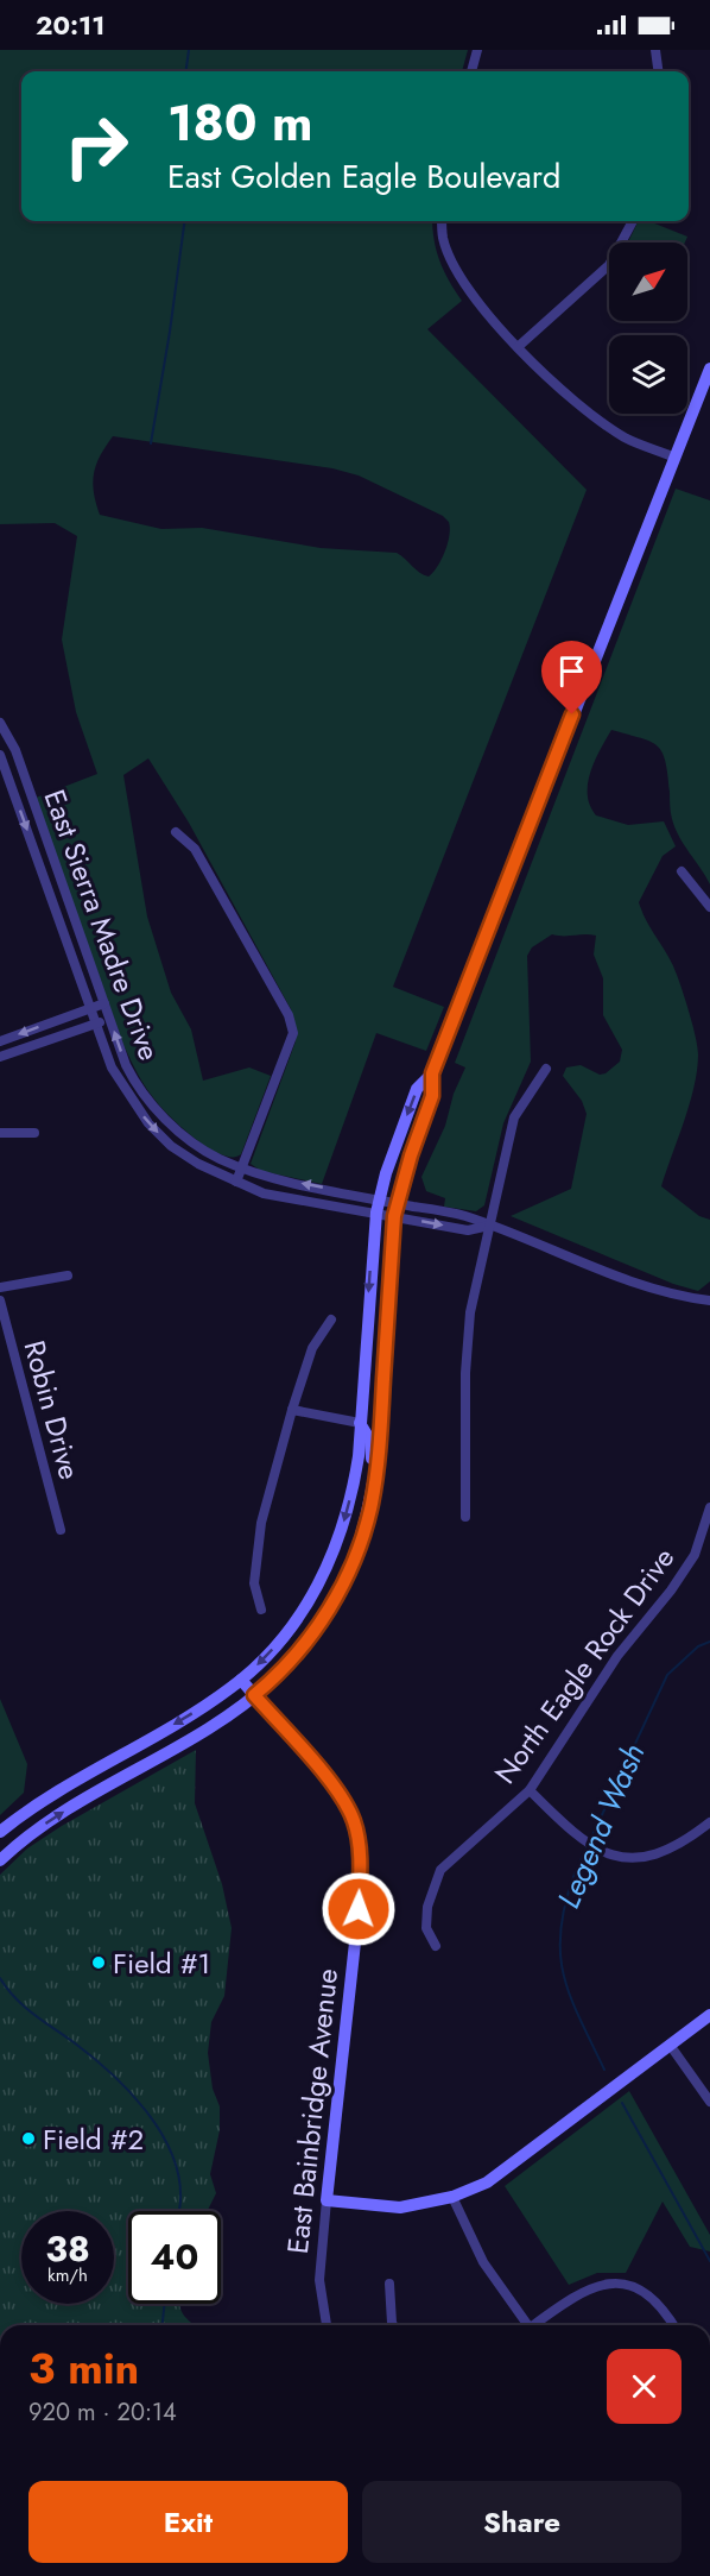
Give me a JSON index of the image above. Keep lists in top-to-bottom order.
{
  "streets": {
    "street": [
      "East Sierra Madre Drive",
      "Robin Drive",
      "North Eagle Rock Drive",
      "East Bainbridge Avenue"
    ]
  },
  "water": ["Legend Wash"],
  "places": ["Field #1", "Field #2"],
  "north": "top right",
  "page": {
    "status": "20:11",
    "turn": ["180 m", "East Golden Eagle Boulevard"],
    "speed": "38 km/h",
    "limit": "40",
    "heading": ["3 min", "920 m · 20:14"],
    "buttons": ["Exit", "Share"]
  }
}
